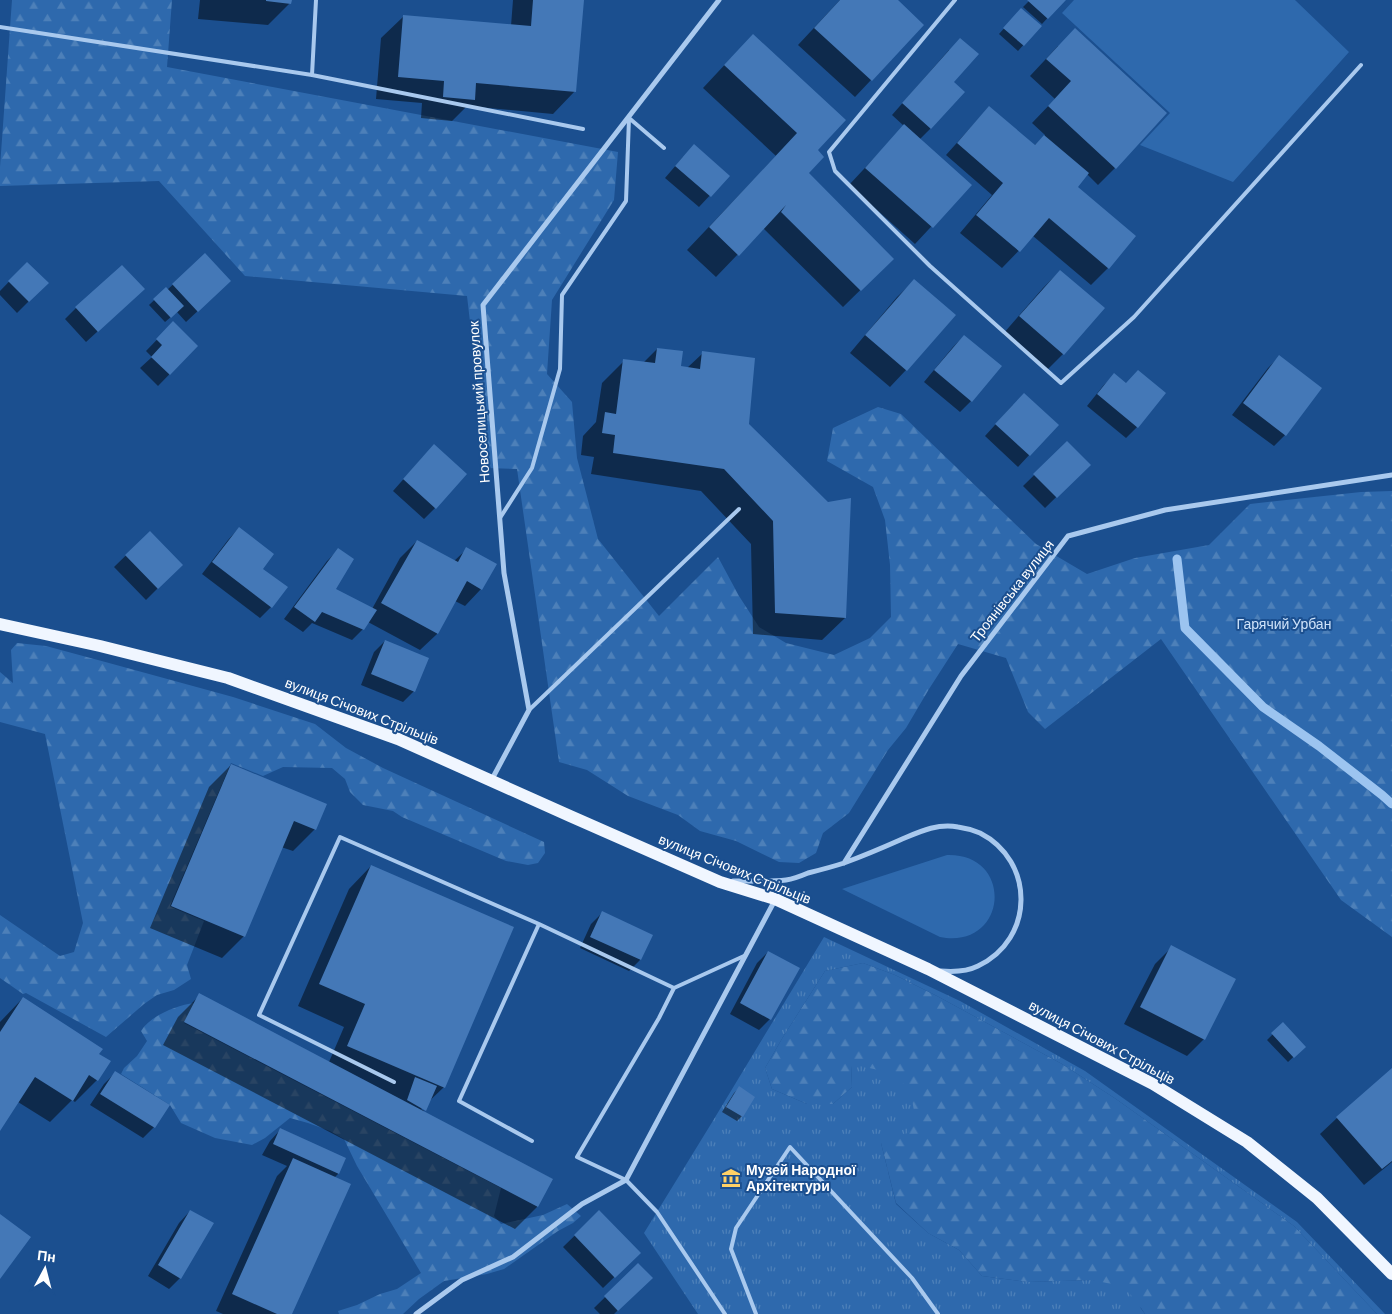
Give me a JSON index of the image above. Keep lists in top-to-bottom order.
{
  "streets": {
    "main road": ["вулиця Січових Стрільців"],
    "street": ["Новоселицький провулок", "Троянівська вулиця"]
  },
  "parks": ["Гарячий Урбан"],
  "places": {
    "museum": ["Музей Народної Архітектури"]
  },
  "north": "top"
}
